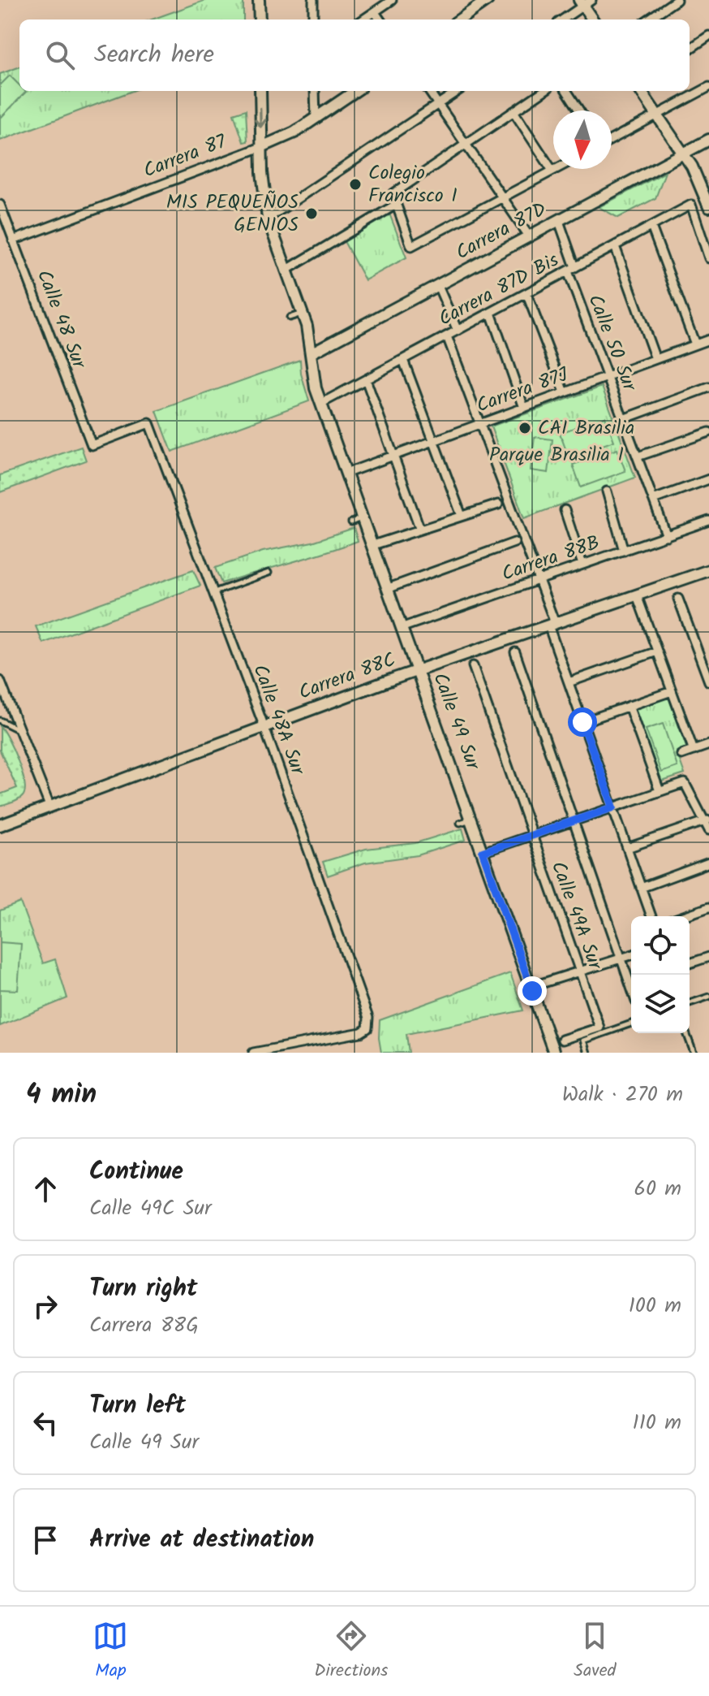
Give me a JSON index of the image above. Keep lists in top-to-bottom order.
{
  "streets": {
    "street": [
      "Carrera 87",
      "Carrera 87D",
      "Carrera 87D Bis",
      "Calle 48 Sur",
      "Calle 50 Sur",
      "Carrera 87J",
      "Carrera 88B",
      "Carrera 88C",
      "Calle 48A Sur",
      "Calle 49 Sur",
      "Calle 49A Sur"
    ]
  },
  "crossings": [
    ["Carrera 87", "Calle 48 Sur"],
    ["Carrera 87", "Calle 49 Sur"],
    ["Carrera 87D", "Calle 50 Sur"],
    ["Carrera 87D", "Calle 49 Sur"],
    ["Carrera 87D Bis", "Calle 50 Sur"],
    ["Carrera 87D Bis", "Calle 49 Sur"],
    ["Calle 48 Sur", "Calle 48A Sur"],
    ["Calle 50 Sur", "Carrera 87J"],
    ["Calle 50 Sur", "Carrera 88B"],
    ["Carrera 87J", "Calle 49 Sur"],
    ["Carrera 88B", "Calle 49 Sur"],
    ["Carrera 88C", "Calle 48A Sur"],
    ["Carrera 88C", "Calle 49 Sur"]
  ],
  "parks": ["Parque Brasilia I"],
  "places": ["Colegio Francisco I", "MIS PEQUEÑOS GENIOS", "CAI Brasilia"],
  "north": "bottom",
  "page": {
    "search": "Search here",
    "heading": ["4 min", "Walk · 270 m"],
    "list": [
      ["Continue", "Calle 49C Sur", "60 m"],
      ["Turn right", "Carrera 88G", "100 m"],
      ["Turn left", "Calle 49 Sur", "110 m"],
      "Arrive at destination"
    ],
    "nav": ["Map", "Directions", "Saved"]
  }
}
